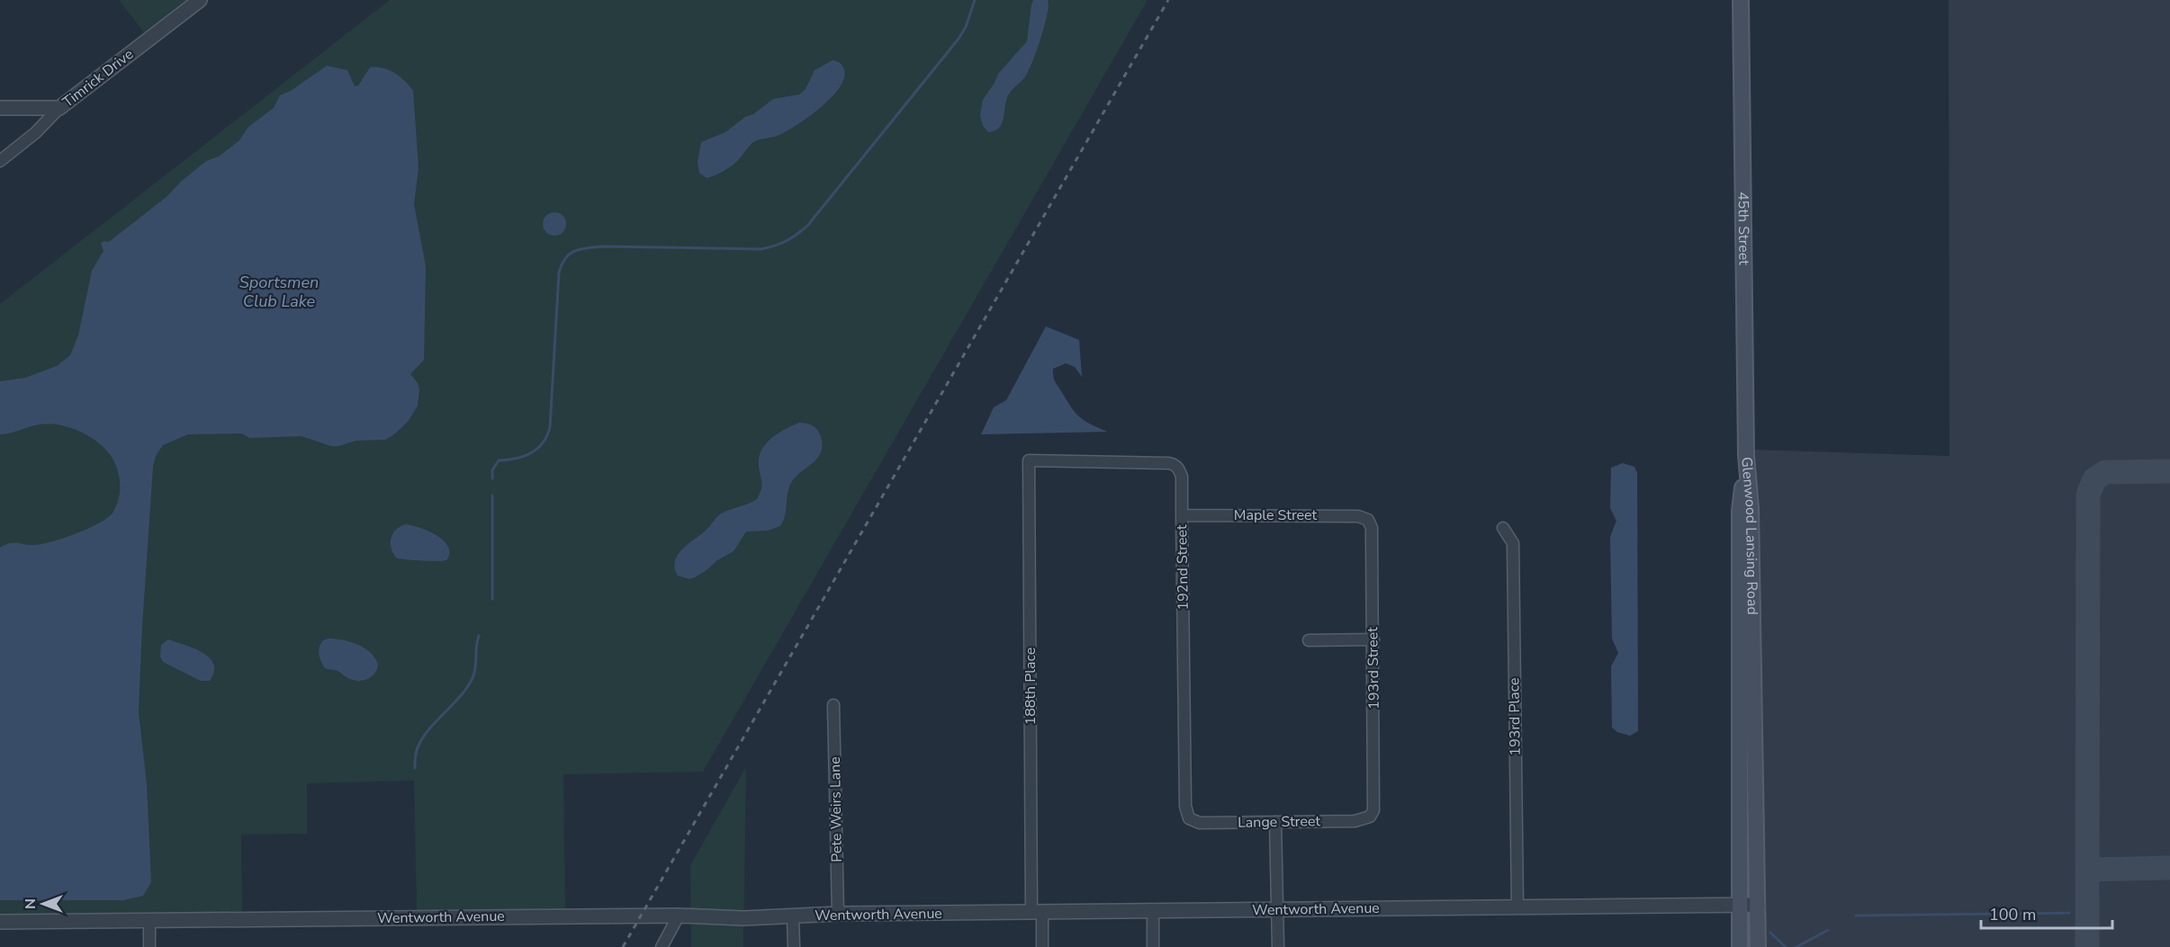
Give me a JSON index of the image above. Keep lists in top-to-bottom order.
{
  "streets": {
    "main road": ["45th Street", "Glenwood Lansing Road"],
    "street": [
      "Timrick Drive",
      "Maple Street",
      "192nd Street",
      "193rd Street",
      "188th Place",
      "193rd Place",
      "Pete Weirs Lane",
      "Lange Street",
      "Wentworth Avenue"
    ]
  },
  "crossings": [
    ["45th Street", "Glenwood Lansing Road"],
    ["Maple Street", "192nd Street"],
    ["Maple Street", "193rd Street"],
    ["Glenwood Lansing Road", "Wentworth Avenue"],
    ["192nd Street", "188th Place"],
    ["192nd Street", "Lange Street"],
    ["193rd Street", "Lange Street"],
    ["188th Place", "Wentworth Avenue"],
    ["193rd Place", "Wentworth Avenue"],
    ["Pete Weirs Lane", "Wentworth Avenue"]
  ],
  "water": ["Sportsmen Club Lake"],
  "scale_bar": "100 m",
  "north": "left"
}
